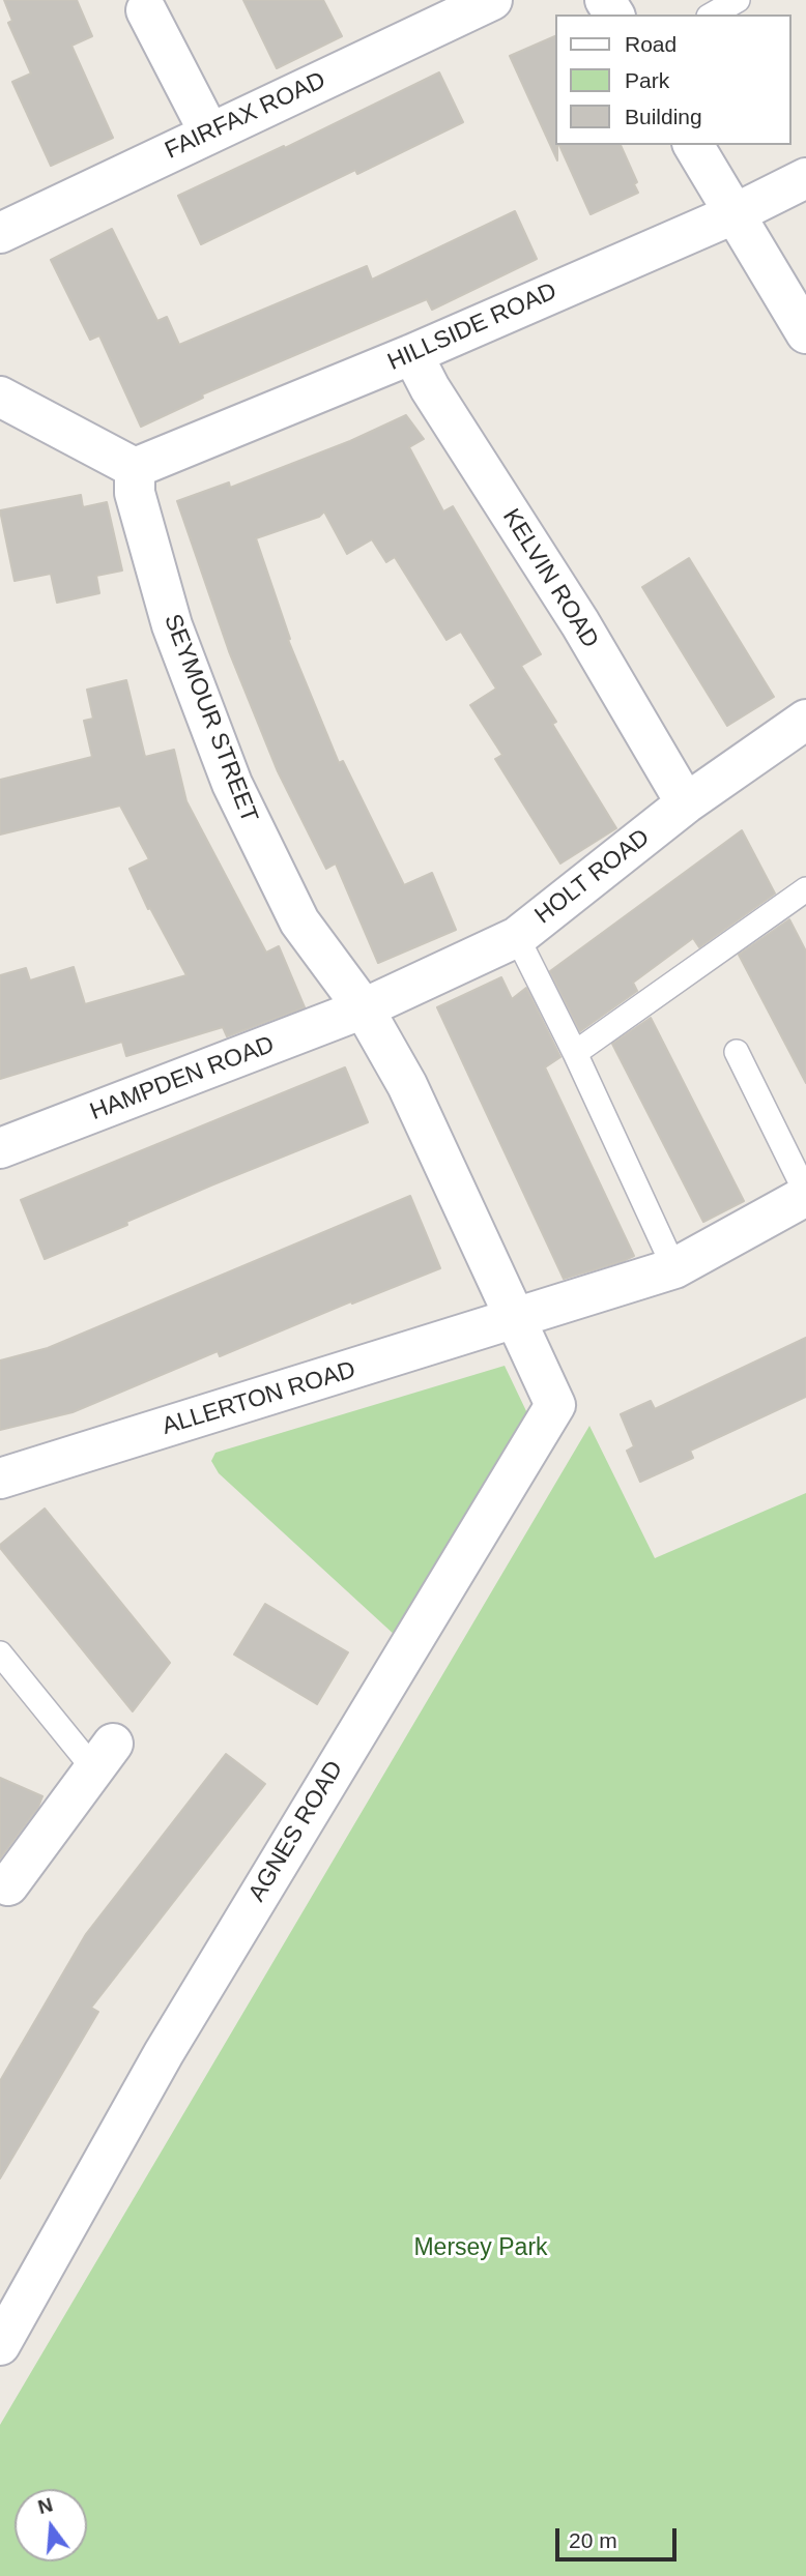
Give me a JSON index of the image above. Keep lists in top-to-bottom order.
{
  "streets": {
    "street": [
      "FAIRFAX ROAD",
      "HILLSIDE ROAD",
      "KELVIN ROAD",
      "SEYMOUR STREET",
      "HOLT ROAD",
      "HAMPDEN ROAD",
      "ALLERTON ROAD",
      "AGNES ROAD"
    ]
  },
  "crossings": [
    ["HILLSIDE ROAD", "KELVIN ROAD"],
    ["HILLSIDE ROAD", "SEYMOUR STREET"],
    ["KELVIN ROAD", "HOLT ROAD"],
    ["SEYMOUR STREET", "HOLT ROAD"],
    ["SEYMOUR STREET", "HAMPDEN ROAD"],
    ["SEYMOUR STREET", "ALLERTON ROAD"],
    ["SEYMOUR STREET", "AGNES ROAD"],
    ["HOLT ROAD", "HAMPDEN ROAD"],
    ["ALLERTON ROAD", "AGNES ROAD"]
  ],
  "parks": ["Mersey Park"],
  "legend": ["Road", "Park", "Building"],
  "scale_bar": "20 m",
  "north": "top"
}
